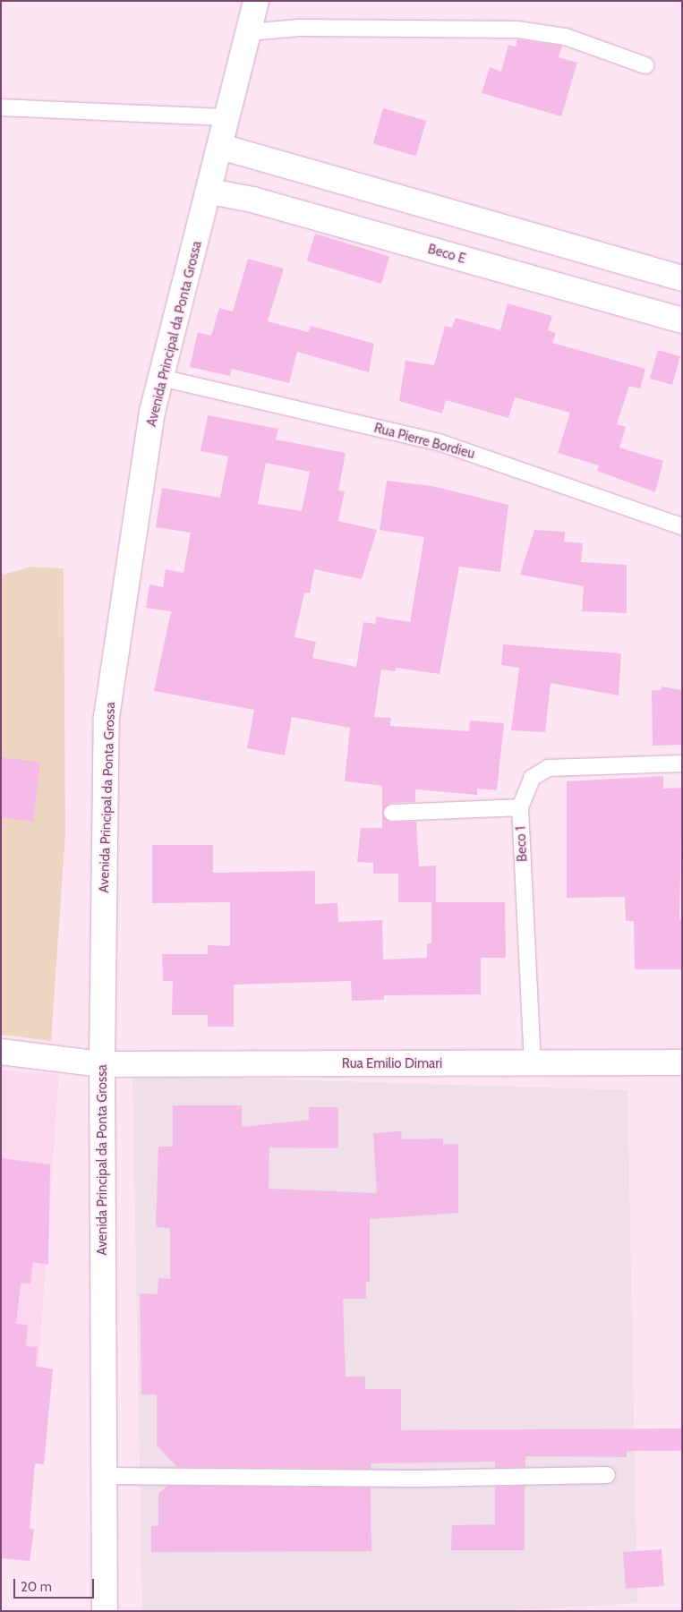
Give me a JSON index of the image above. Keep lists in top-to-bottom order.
{
  "streets": {
    "street": ["Beco E", "Avenida Principal da Ponta Grossa", "Rua Emilio Dimari"],
    "lane": ["Rua Pierre Bordieu", "Beco 1"]
  },
  "crossings": [
    ["Beco E", "Avenida Principal da Ponta Grossa"],
    ["Avenida Principal da Ponta Grossa", "Rua Pierre Bordieu"],
    ["Avenida Principal da Ponta Grossa", "Rua Emilio Dimari"],
    ["Beco 1", "Rua Emilio Dimari"]
  ],
  "scale_bar": "20 m"
}
